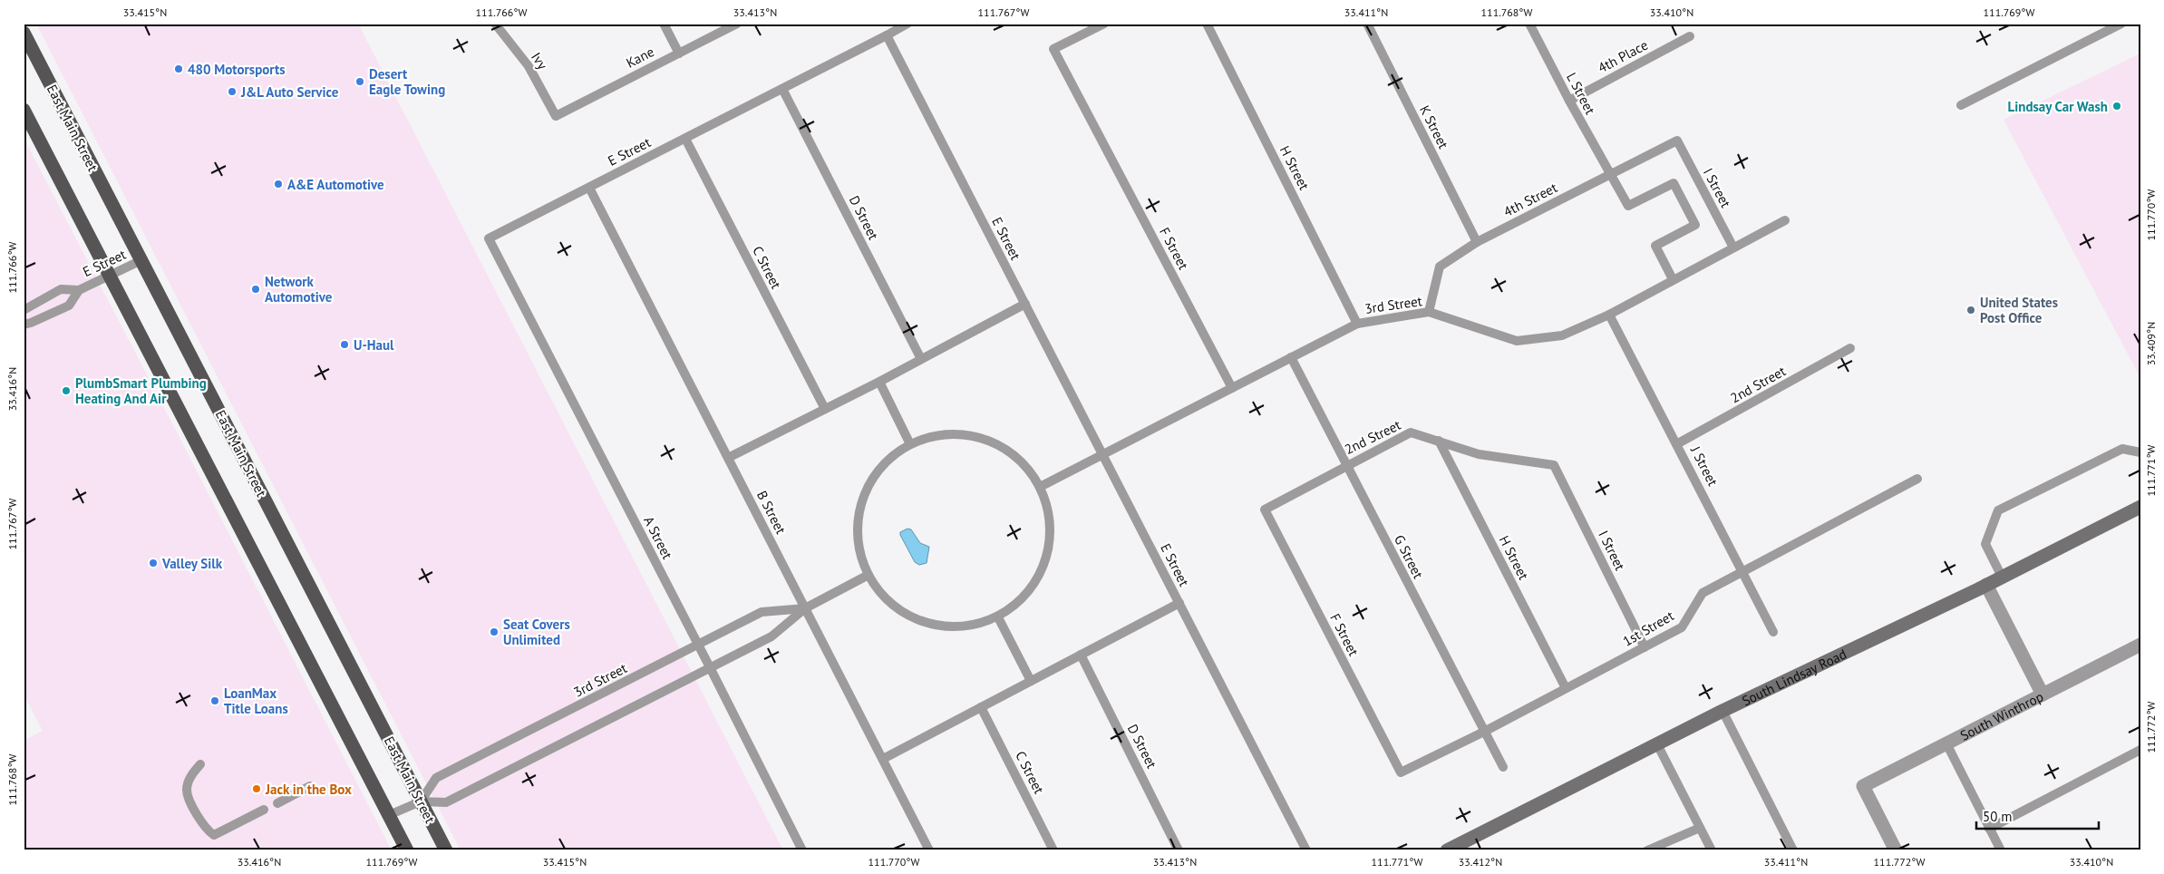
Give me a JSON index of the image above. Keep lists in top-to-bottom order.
{
  "streets": {
    "main road": ["East Main Street", "South Lindsay Road"],
    "street": ["South Winthrop"],
    "lane": [
      "4th Place",
      "Kane",
      "Ivy",
      "L Street",
      "K Street",
      "E Street",
      "H Street",
      "I Street",
      "4th Street",
      "D Street",
      "F Street",
      "C Street",
      "3rd Street",
      "2nd Street",
      "J Street",
      "B Street",
      "A Street",
      "G Street",
      "1st Street"
    ]
  },
  "crossings": [
    ["4th Place", "L Street"],
    ["Kane", "Ivy"],
    ["L Street", "4th Street"],
    ["L Street", "3rd Street"],
    ["K Street", "4th Street"],
    ["East Main Street", "E Street"],
    ["East Main Street", "3rd Street"],
    ["E Street", "D Street"],
    ["E Street", "C Street"],
    ["E Street", "3rd Street"],
    ["E Street", "B Street"],
    ["E Street", "A Street"],
    ["H Street", "3rd Street"],
    ["H Street", "2nd Street"],
    ["H Street", "1st Street"],
    ["I Street", "4th Street"],
    ["I Street", "3rd Street"],
    ["I Street", "2nd Street"],
    ["I Street", "1st Street"],
    ["4th Street", "3rd Street"],
    ["F Street", "3rd Street"],
    ["F Street", "2nd Street"],
    ["F Street", "1st Street"],
    ["3rd Street", "J Street"],
    ["3rd Street", "B Street"],
    ["3rd Street", "A Street"],
    ["3rd Street", "G Street"],
    ["2nd Street", "J Street"],
    ["2nd Street", "G Street"],
    ["J Street", "1st Street"],
    ["G Street", "1st Street"]
  ],
  "places": [
    "480 Motorsports",
    "Desert Eagle Towing",
    "J&L Auto Service",
    "Lindsay Car Wash",
    "A&E Automotive",
    "Network Automotive",
    "United States Post Office",
    "U-Haul",
    "PlumbSmart Plumbing Heating And Air",
    "Valley Silk",
    "Seat Covers Unlimited",
    "LoanMax Title Loans",
    "Jack in the Box"
  ],
  "scale_bar": "50 m",
  "coordinates": [
    "33.415°N",
    "111.766°W",
    "33.413°N",
    "111.767°W",
    "33.411°N",
    "111.768°W",
    "33.410°N",
    "111.769°W",
    "111.770°W",
    "33.409°N",
    "33.416°N",
    "111.771°W",
    "111.772°W",
    "33.412°N"
  ]
}
